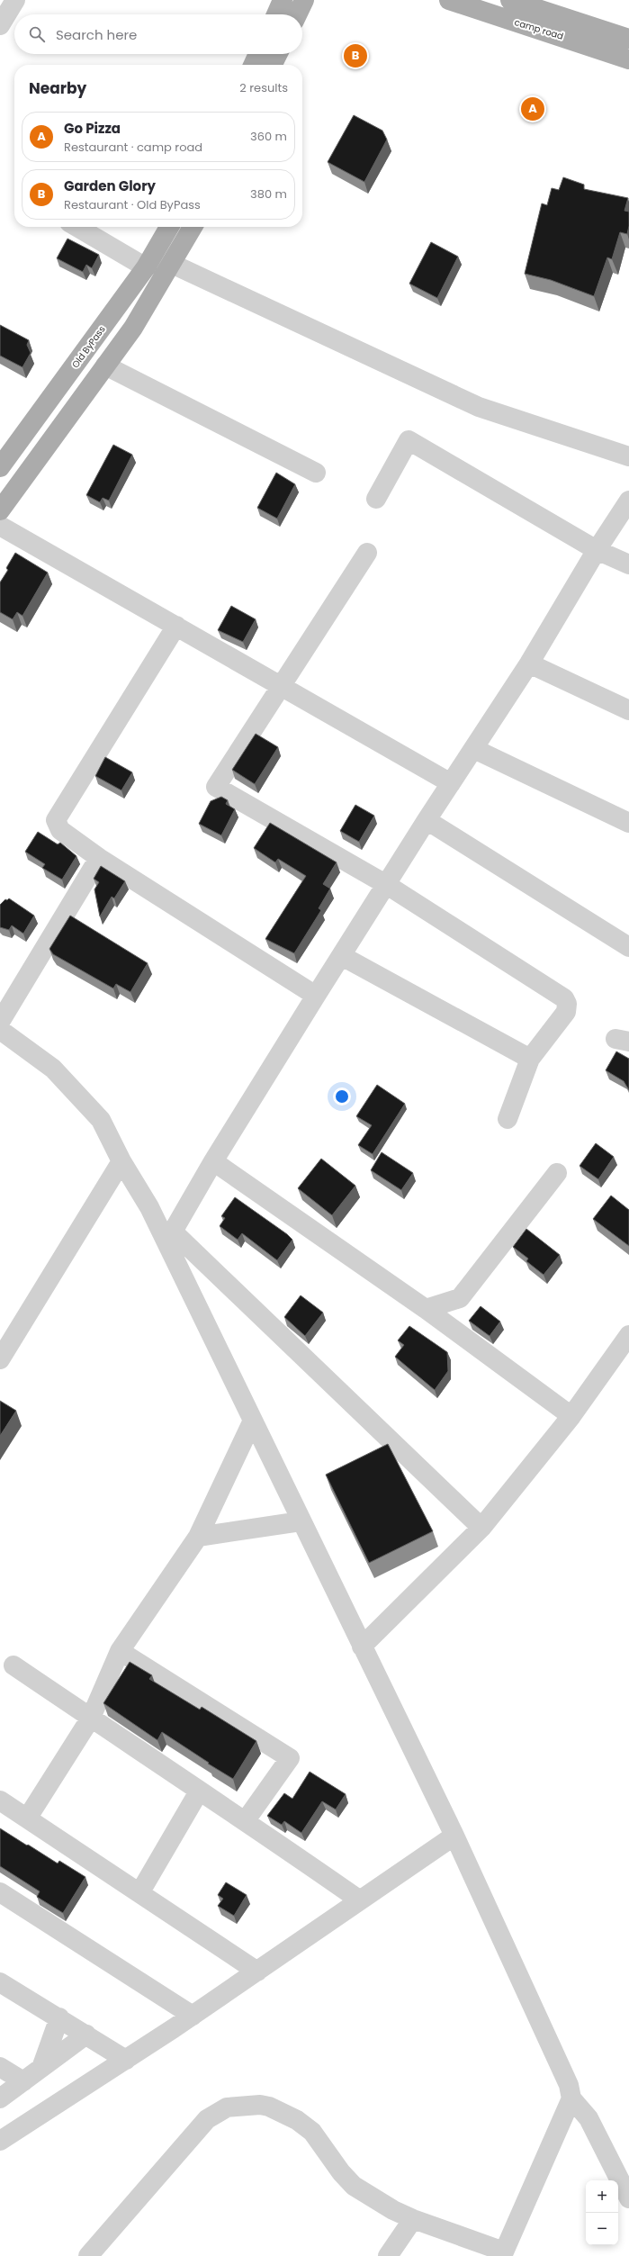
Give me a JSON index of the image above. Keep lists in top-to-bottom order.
{
  "streets": {
    "main road": ["camp road", "Old ByPass"]
  },
  "page": {
    "search": "Search here",
    "pins": ["B", "A"],
    "heading": ["Nearby", "2 results"],
    "list": [
      {
        "mark": "A",
        "name": "Go Pizza",
        "note": "Restaurant · camp road",
        "value": "360 m"
      },
      {
        "mark": "B",
        "name": "Garden Glory",
        "note": "Restaurant · Old ByPass",
        "value": "380 m"
      }
    ],
    "map_buttons": ["+", "−"]
  }
}
